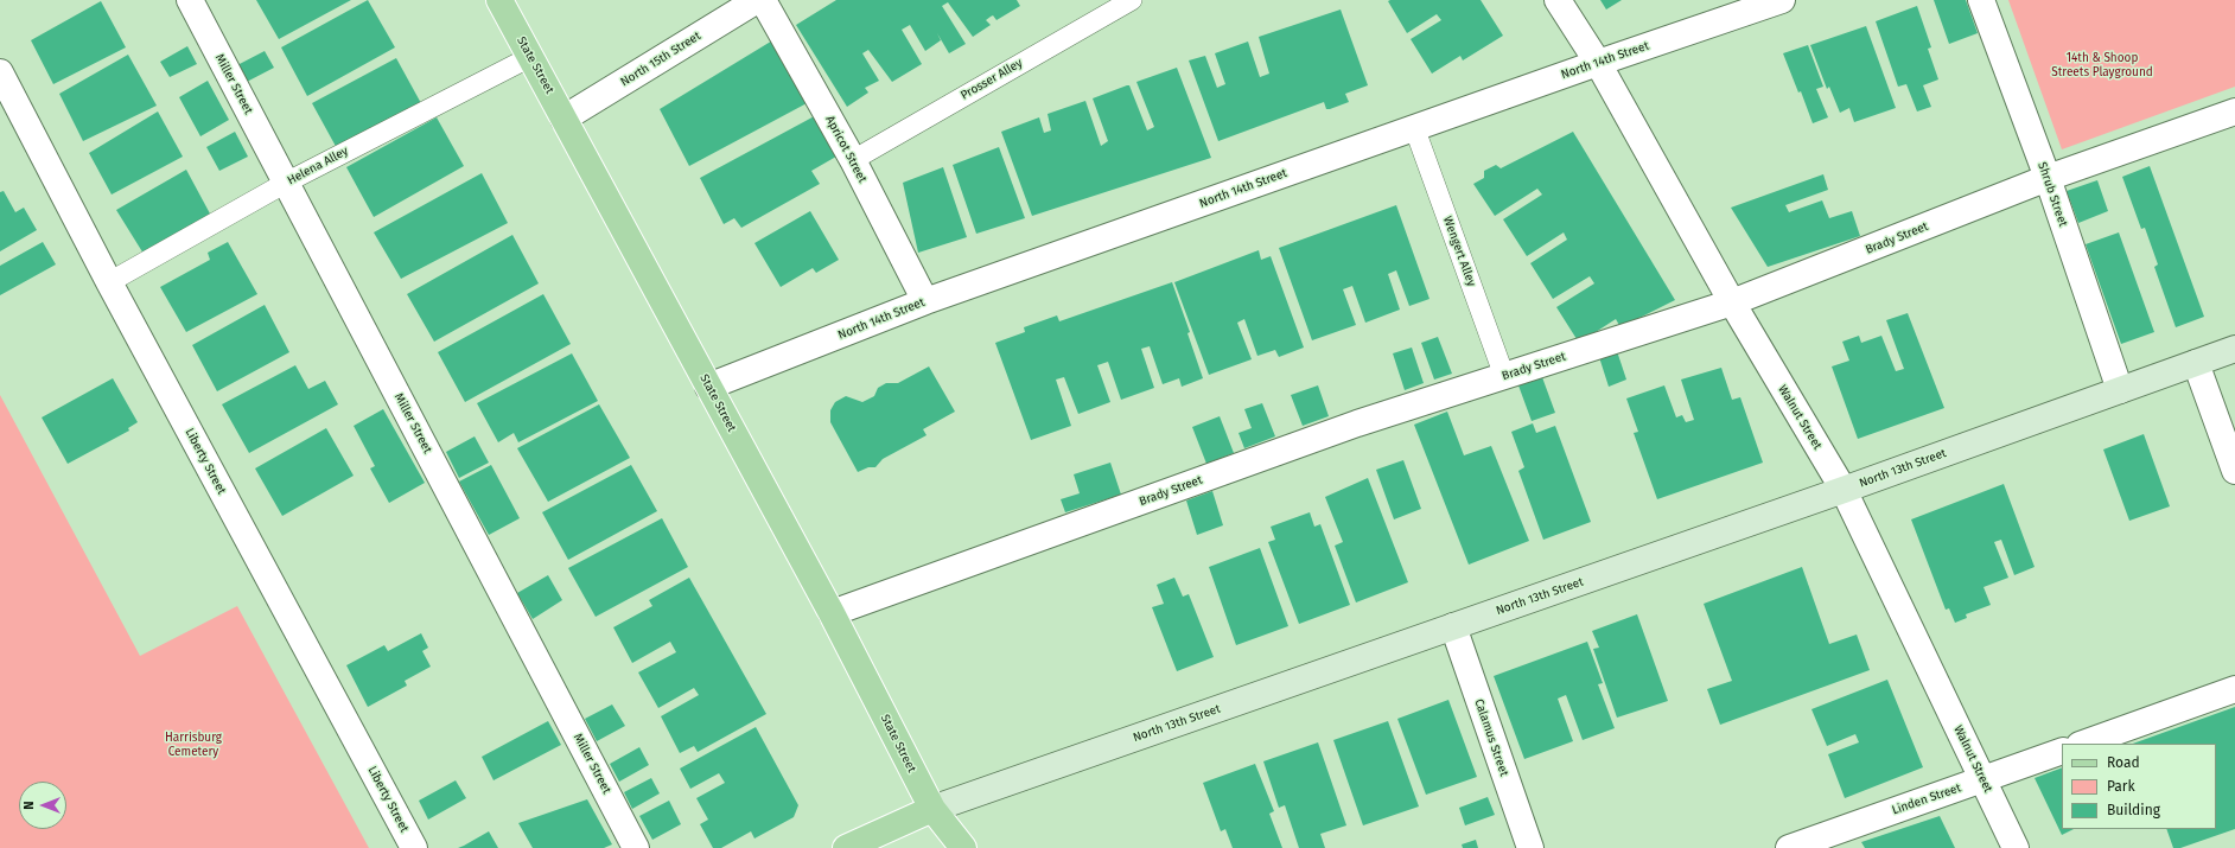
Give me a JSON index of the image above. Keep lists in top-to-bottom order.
{
  "streets": {
    "main road": ["State Street", "North 13th Street"],
    "street": [
      "North 15th Street",
      "North 14th Street",
      "Miller Street",
      "Apricot Street",
      "Shrub Street",
      "Brady Street",
      "Walnut Street",
      "Liberty Street",
      "Calamus Street",
      "Linden Street"
    ],
    "lane": ["Prosser Alley", "Helena Alley", "Wengert Alley"]
  },
  "crossings": [
    ["North 15th Street", "State Street"],
    ["North 14th Street", "State Street"],
    ["North 14th Street", "Apricot Street"],
    ["North 14th Street", "Wengert Alley"],
    ["North 14th Street", "Walnut Street"],
    ["State Street", "Helena Alley"],
    ["State Street", "Brady Street"],
    ["State Street", "North 13th Street"],
    ["Prosser Alley", "Apricot Street"],
    ["Miller Street", "Helena Alley"],
    ["Helena Alley", "Liberty Street"],
    ["Shrub Street", "Brady Street"],
    ["Shrub Street", "North 13th Street"],
    ["Brady Street", "Wengert Alley"],
    ["Brady Street", "Walnut Street"],
    ["Walnut Street", "North 13th Street"],
    ["Walnut Street", "Linden Street"],
    ["North 13th Street", "Calamus Street"]
  ],
  "parks": ["14th & Shoop Streets Playground", "Harrisburg Cemetery"],
  "legend": ["Road", "Park", "Building"],
  "north": "left"
}
